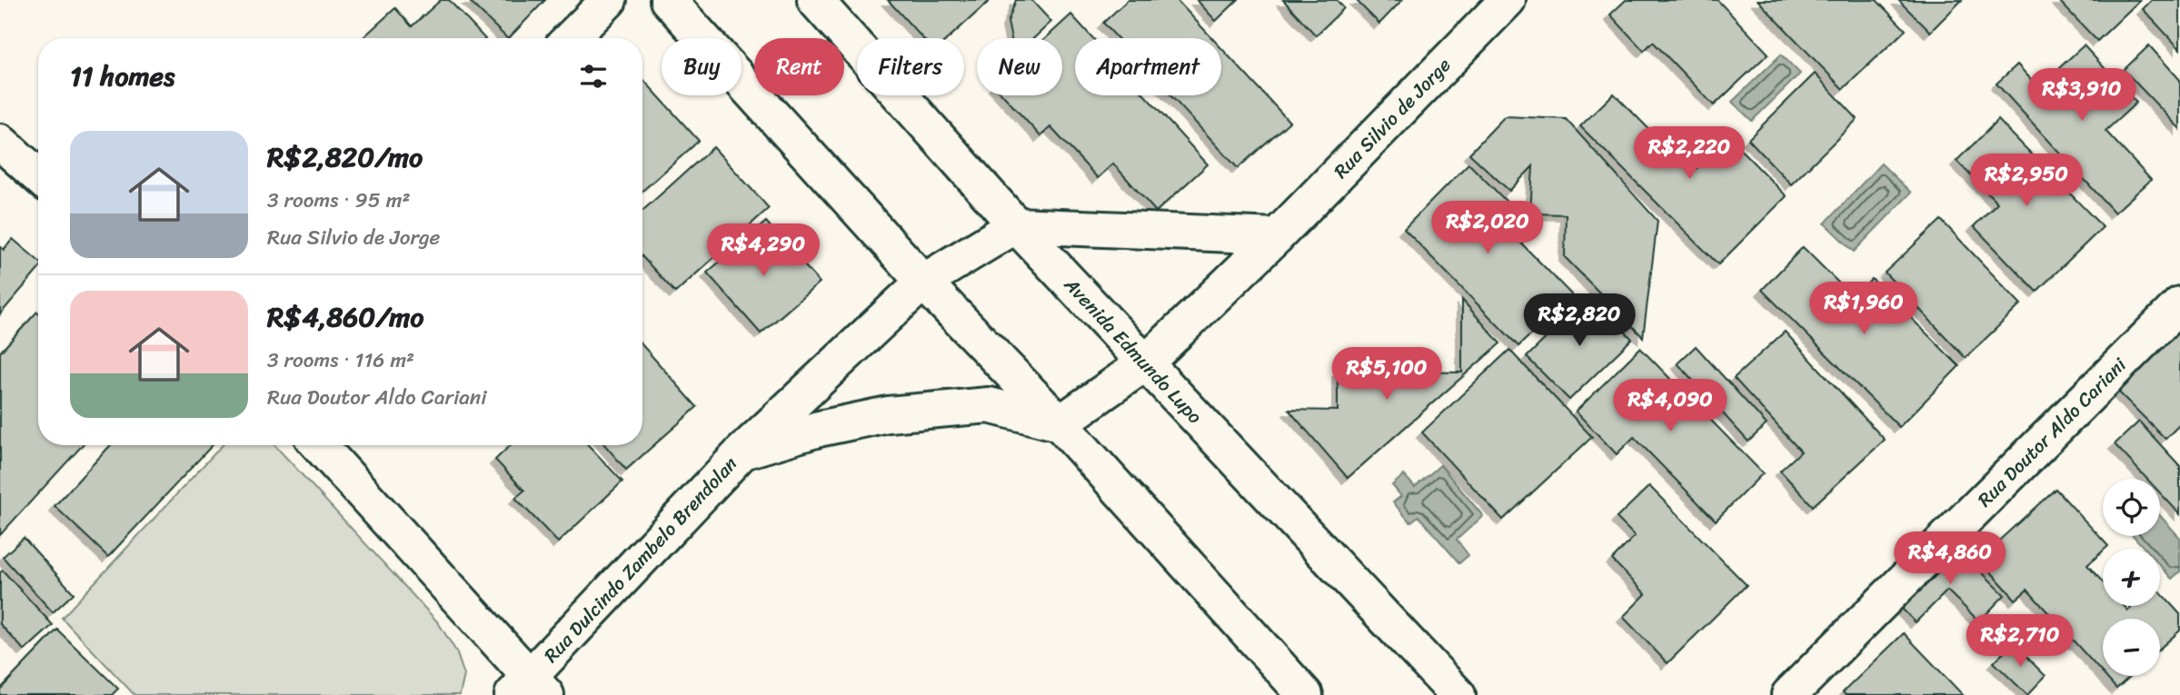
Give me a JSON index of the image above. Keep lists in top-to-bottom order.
{
  "streets": {
    "street": [
      "Rua Silvio de Jorge",
      "Avenida Edmundo Lupo",
      "Rua Doutor Aldo Cariani",
      "Rua Dulcindo Zambelo Brendolan"
    ]
  },
  "crossings": [
    ["Rua Silvio de Jorge", "Avenida Edmundo Lupo"],
    ["Rua Silvio de Jorge", "Rua Dulcindo Zambelo Brendolan"],
    ["Avenida Edmundo Lupo", "Rua Dulcindo Zambelo Brendolan"]
  ],
  "page": {
    "chip": [
      "Buy",
      "Rent",
      "Filters",
      "New",
      "Apartment"
    ],
    "heading": "11 homes",
    "price": [
      "R$3,910",
      "R$2,220",
      "R$2,950",
      "R$2,020",
      "R$4,290",
      "R$1,960",
      "R$2,820",
      "R$5,100",
      "R$4,090",
      "R$4,860",
      "R$2,710"
    ],
    "list": [
      {
        "name": "R$2,820/mo",
        "note": "3 rooms · 95 m² · Rua Silvio de Jorge"
      },
      {
        "name": "R$4,860/mo",
        "note": "3 rooms · 116 m² · Rua Doutor Aldo Cariani"
      }
    ],
    "map_buttons": ["+", "−"]
  }
}
